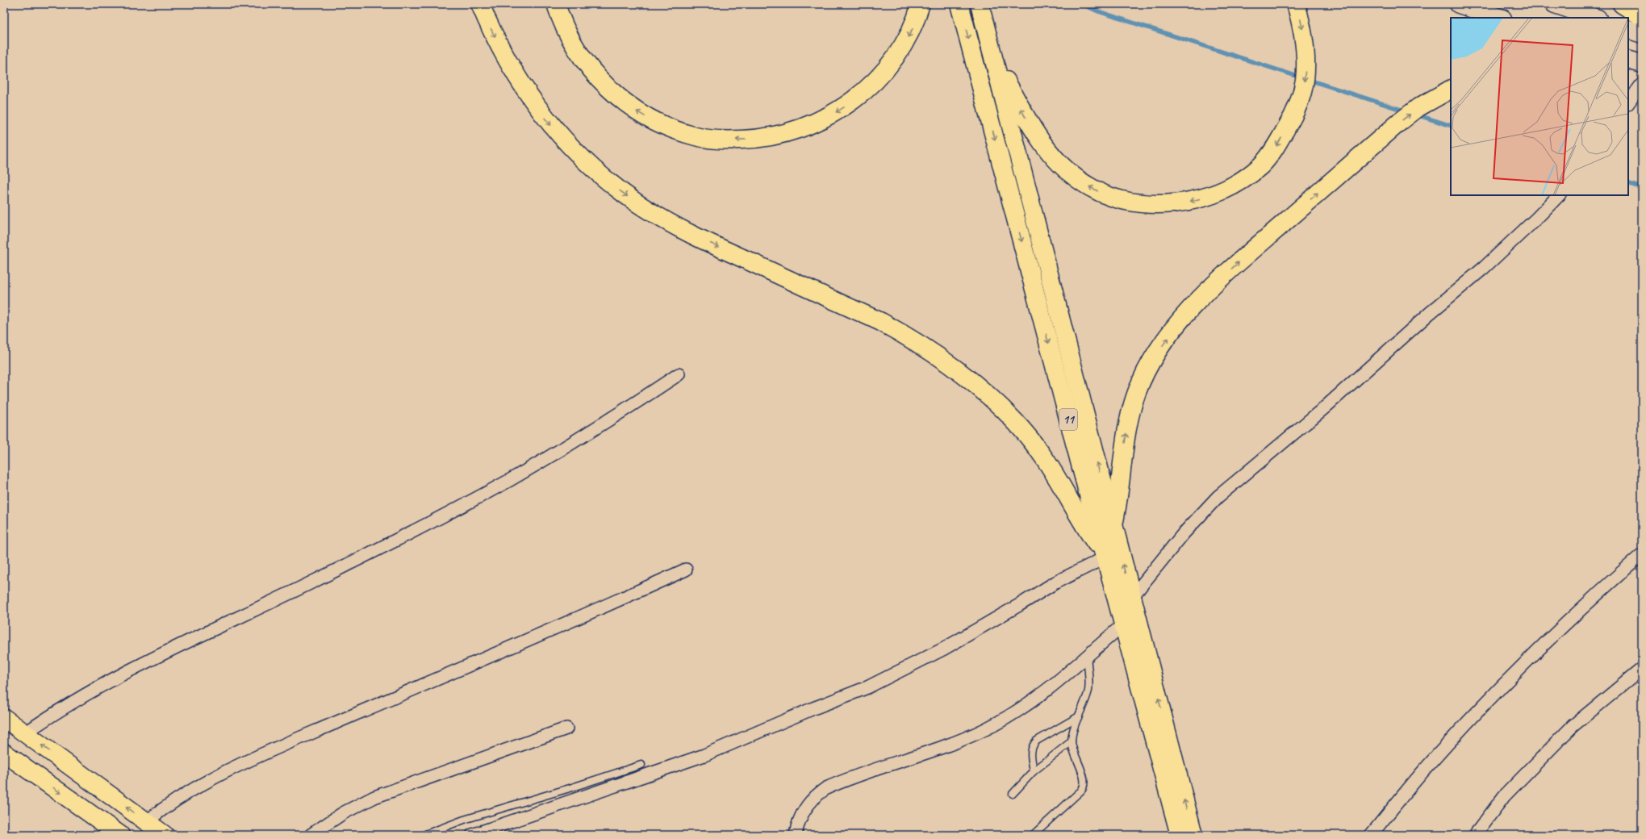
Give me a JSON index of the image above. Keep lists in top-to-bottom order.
{
  "streets": {
    "main road": ["11"]
  }
}
